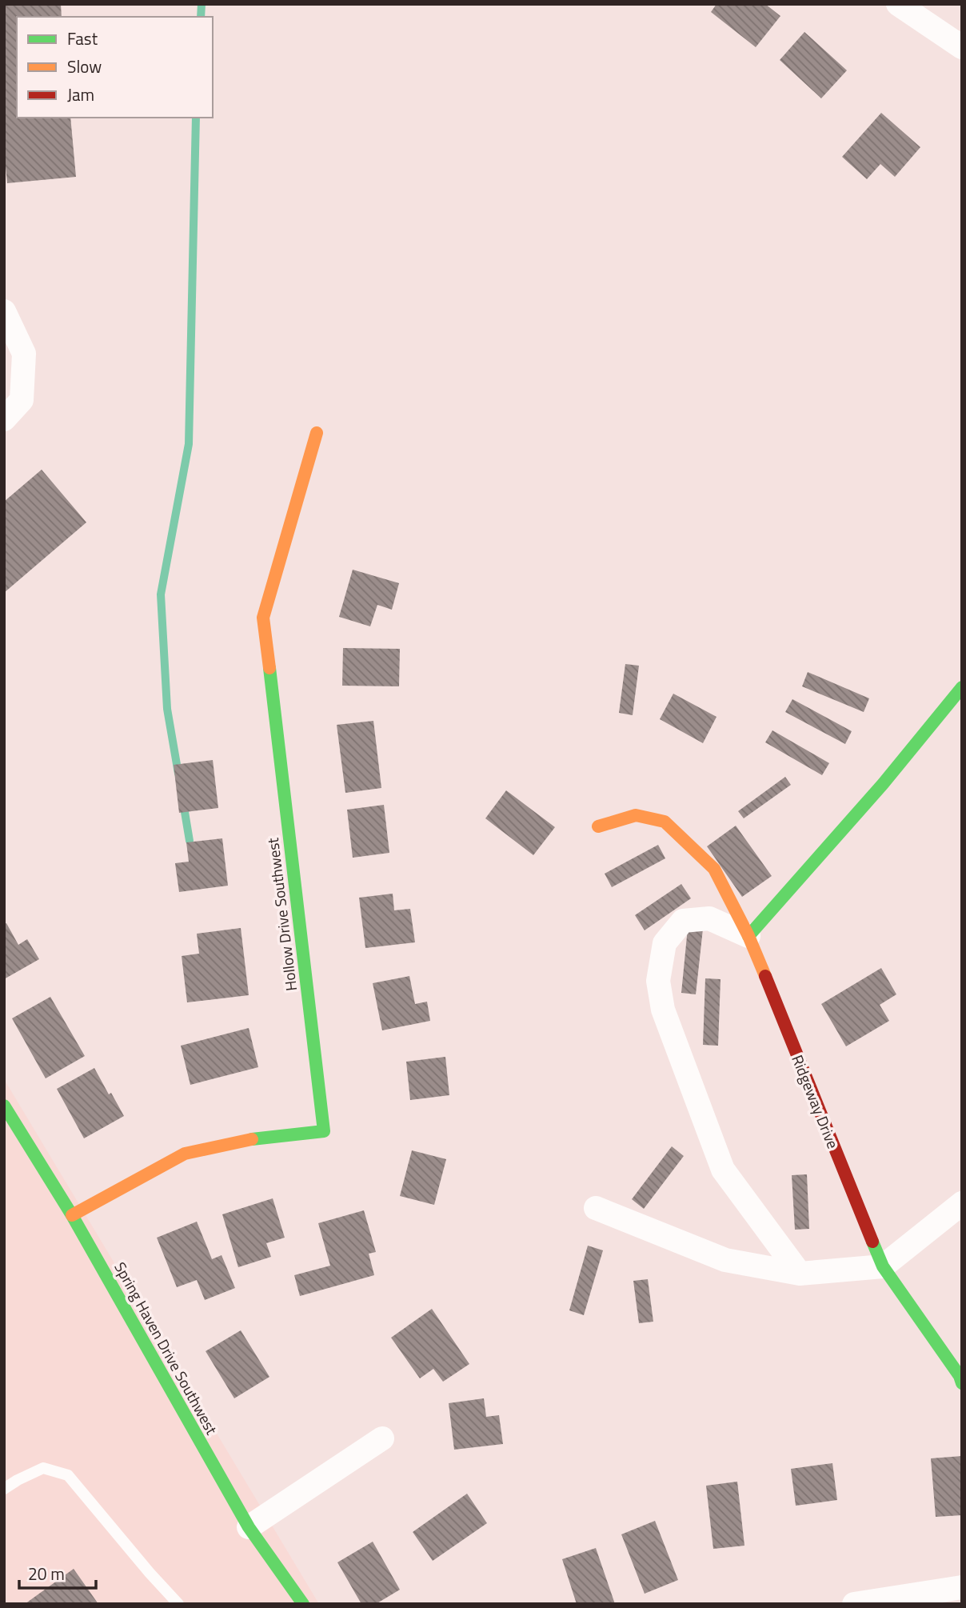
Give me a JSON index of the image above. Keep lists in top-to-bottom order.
{
  "streets": {
    "street": ["Hollow Drive Southwest", "Ridgeway Drive", "Spring Haven Drive Southwest"]
  },
  "crossings": [
    ["Hollow Drive Southwest", "Spring Haven Drive Southwest"]
  ],
  "legend": ["Fast", "Slow", "Jam"],
  "scale_bar": "20 m"
}
